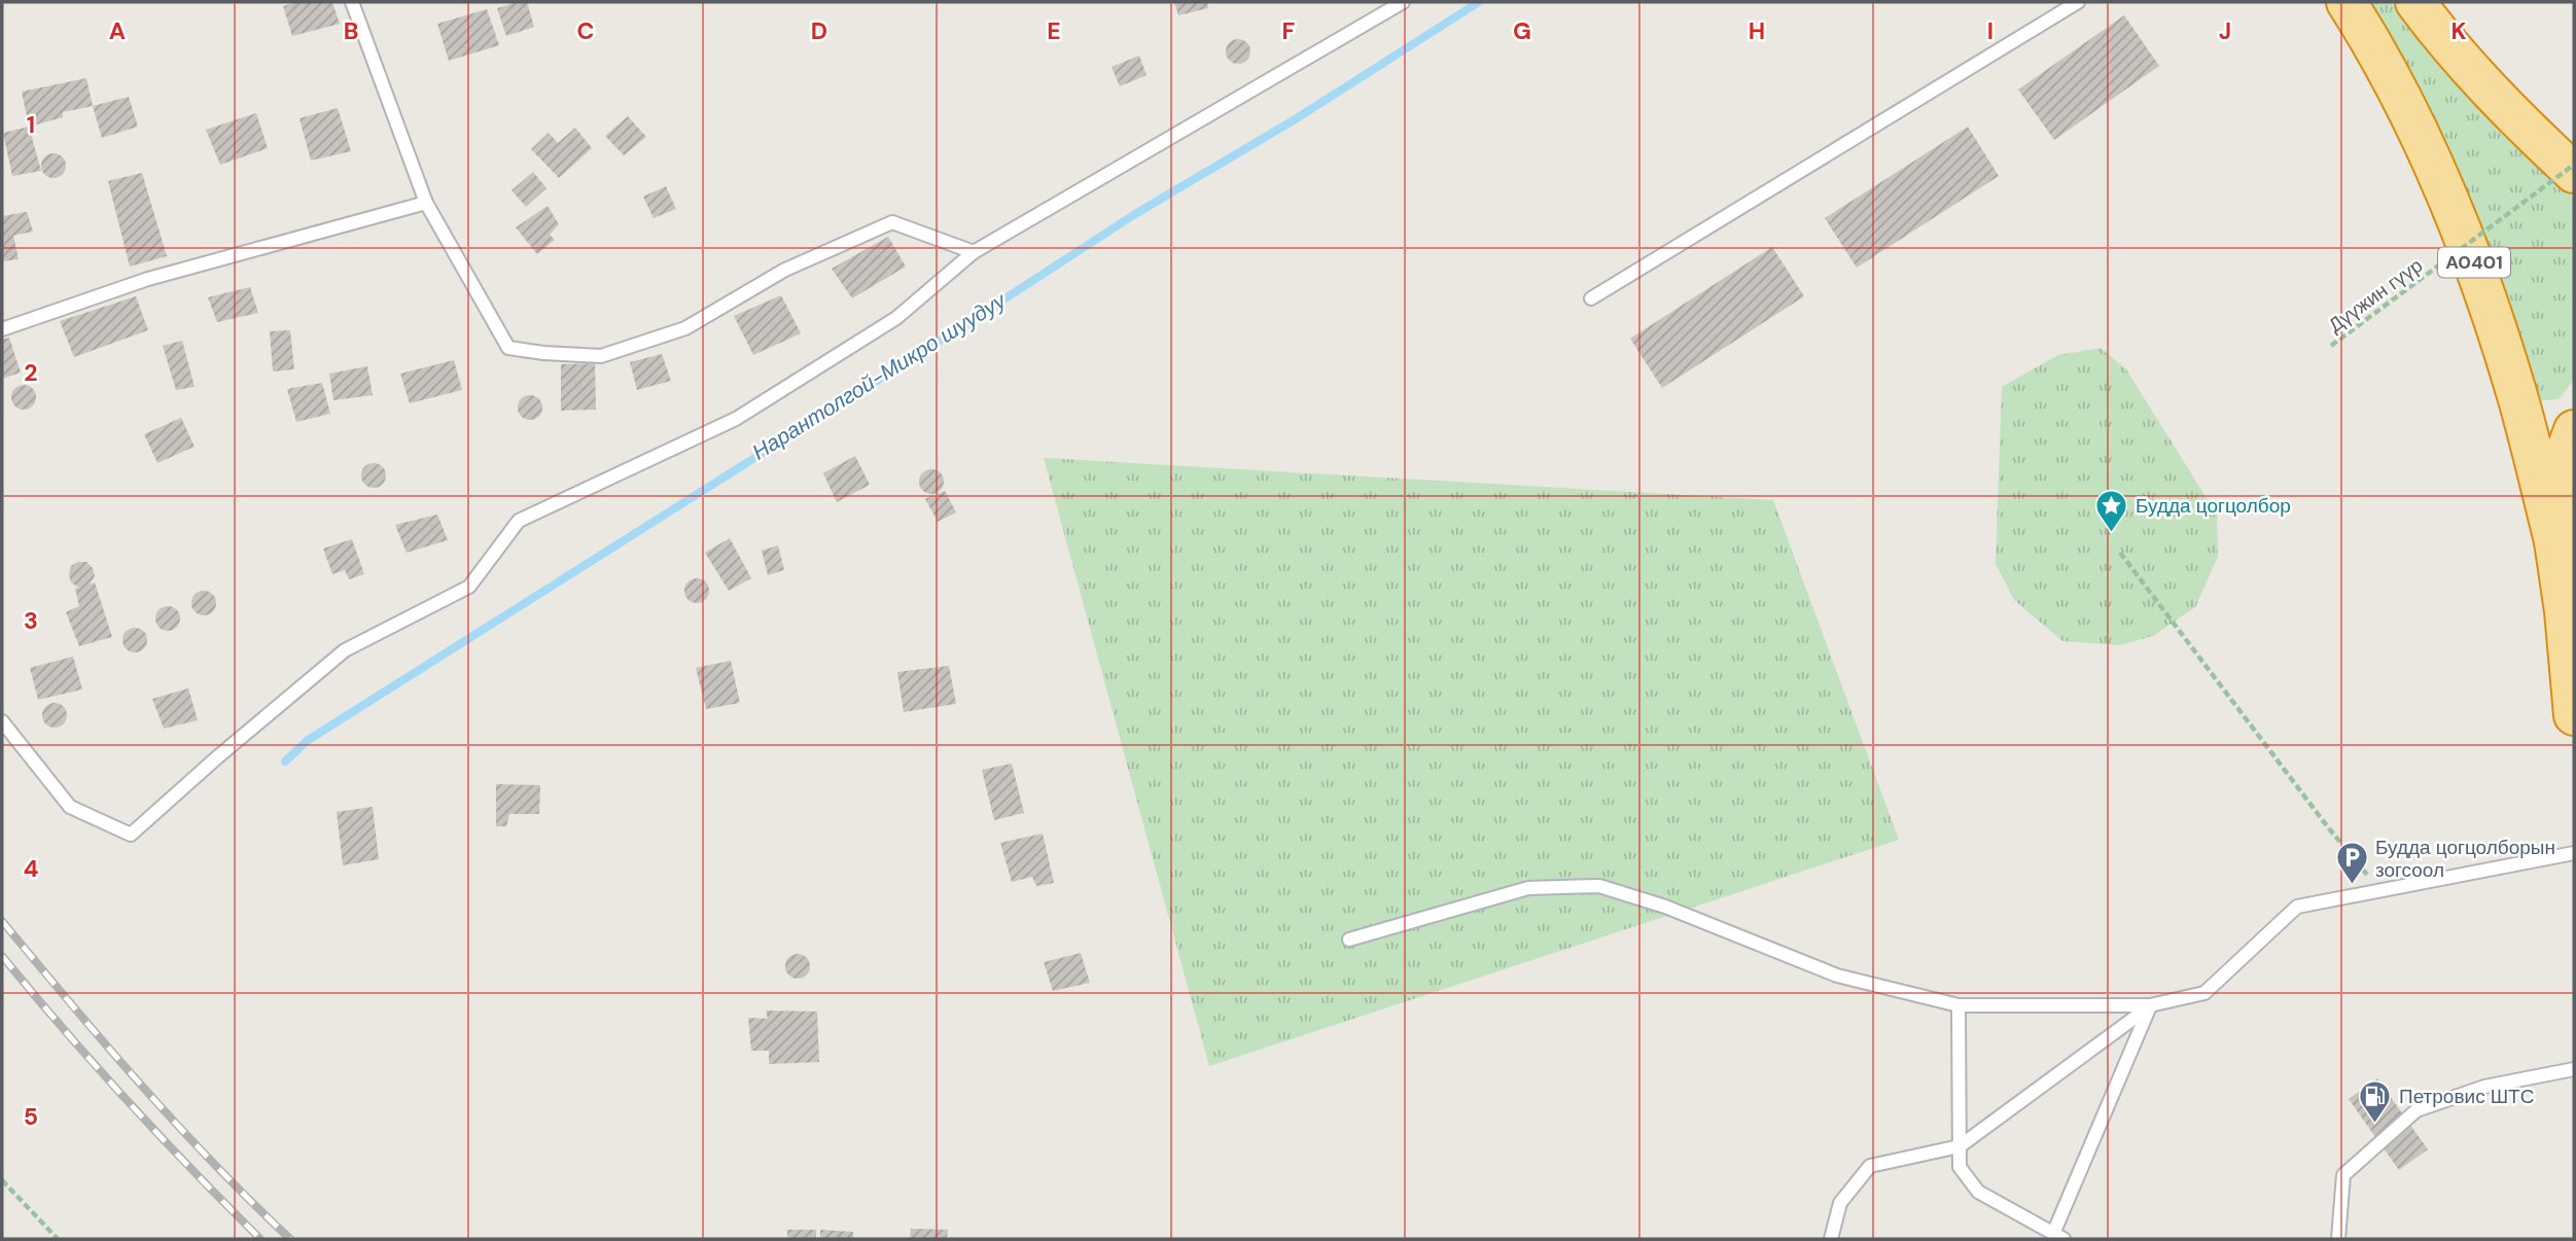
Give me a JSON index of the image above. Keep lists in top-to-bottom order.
{
  "streets": {
    "highway": ["A0401"],
    "path": ["Дүүжин гүүр"]
  },
  "water": ["Нарантолгой-Микро шуудуу"],
  "places": {
    "place": ["Будда цогцолбор"],
    "parking": ["Будда цогцолборын зогсоол"],
    "fuel station": ["Петровис ШТС"]
  },
  "grid": {
    "columns": [
      "A",
      "B",
      "C",
      "D",
      "E",
      "F",
      "G",
      "H",
      "I",
      "J",
      "K"
    ],
    "rows": [
      "1",
      "2",
      "3",
      "4",
      "5"
    ]
  }
}
